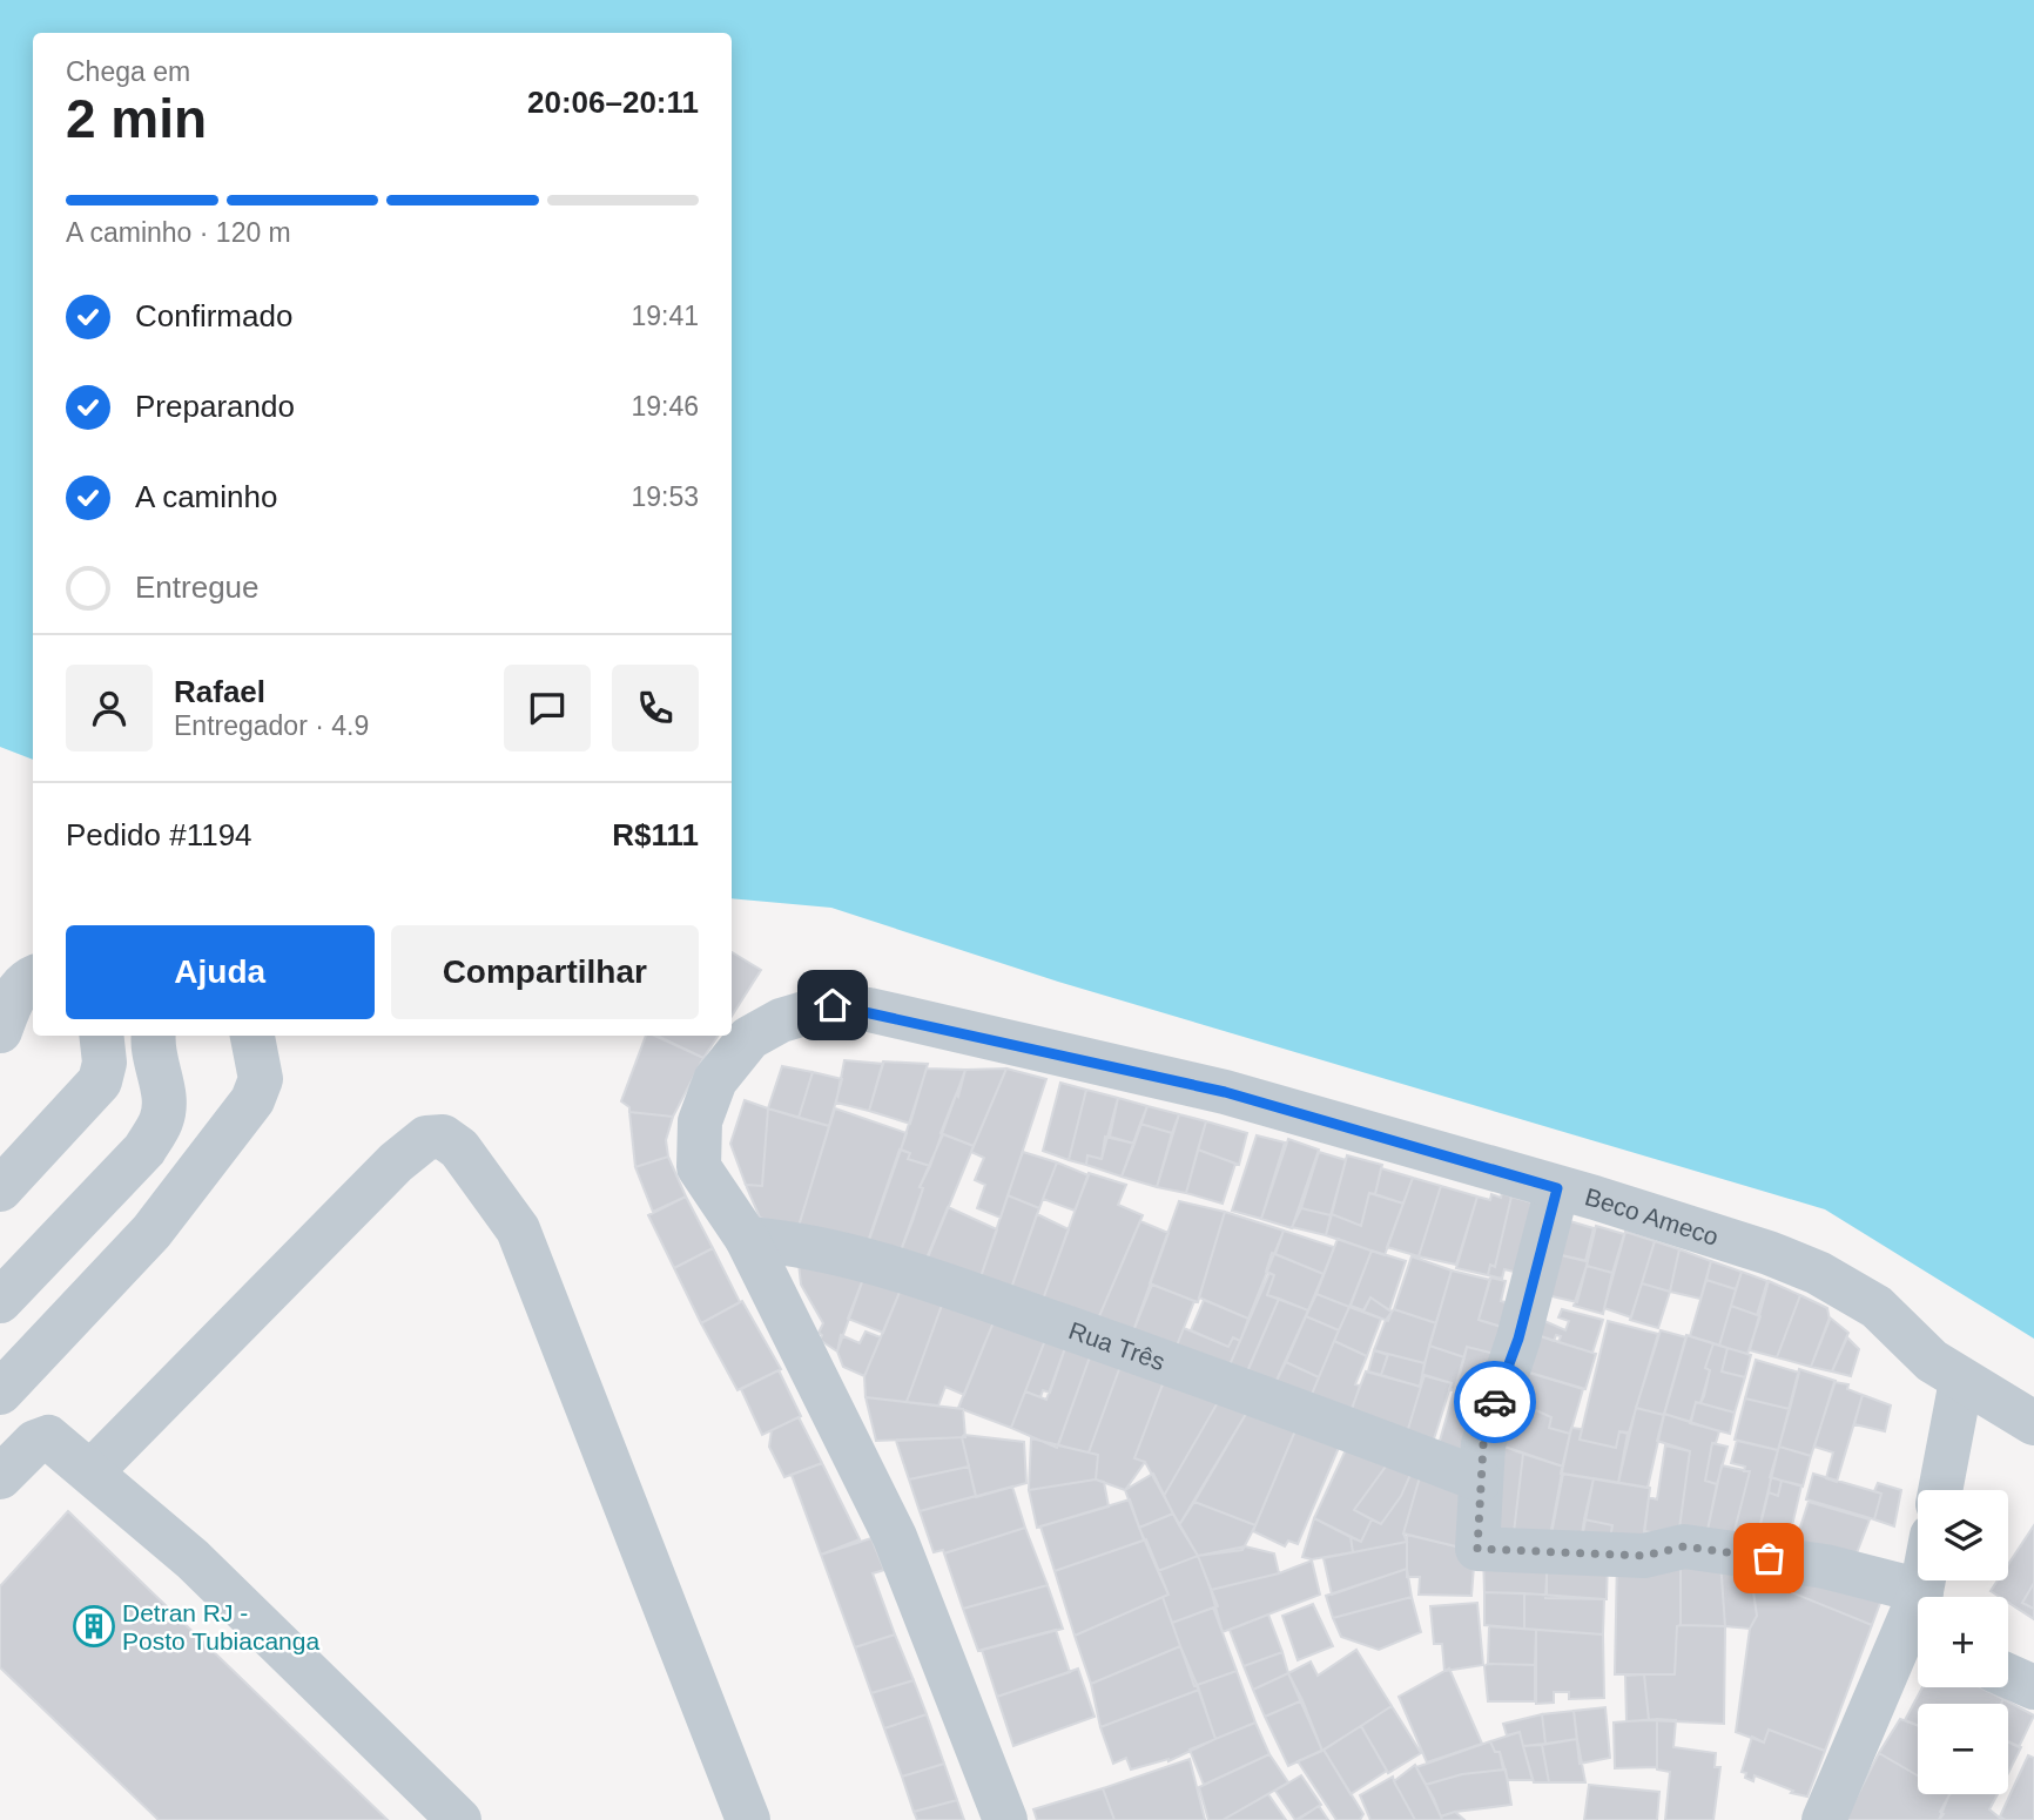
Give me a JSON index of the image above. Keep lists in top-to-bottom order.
{
  "streets": {
    "street": ["Beco Ameco", "Rua Três"]
  },
  "crossings": [
    ["Beco Ameco", "Rua Três"]
  ],
  "places": {
    "building": ["Detran RJ - Posto Tubiacanga"]
  },
  "page": {
    "heading": ["2 min", "Chega em", "20:06–20:11"],
    "panel": [
      "Rafael",
      "Entregador · 4.9",
      "Pedido #1194",
      "R$111"
    ],
    "bar": "A caminho · 120 m",
    "list": [
      ["Confirmado", "19:41"],
      ["Preparando", "19:46"],
      ["A caminho", "19:53"],
      "Entregue"
    ],
    "buttons": ["Ajuda", "Compartilhar"],
    "map_buttons": ["+", "−"]
  }
}
